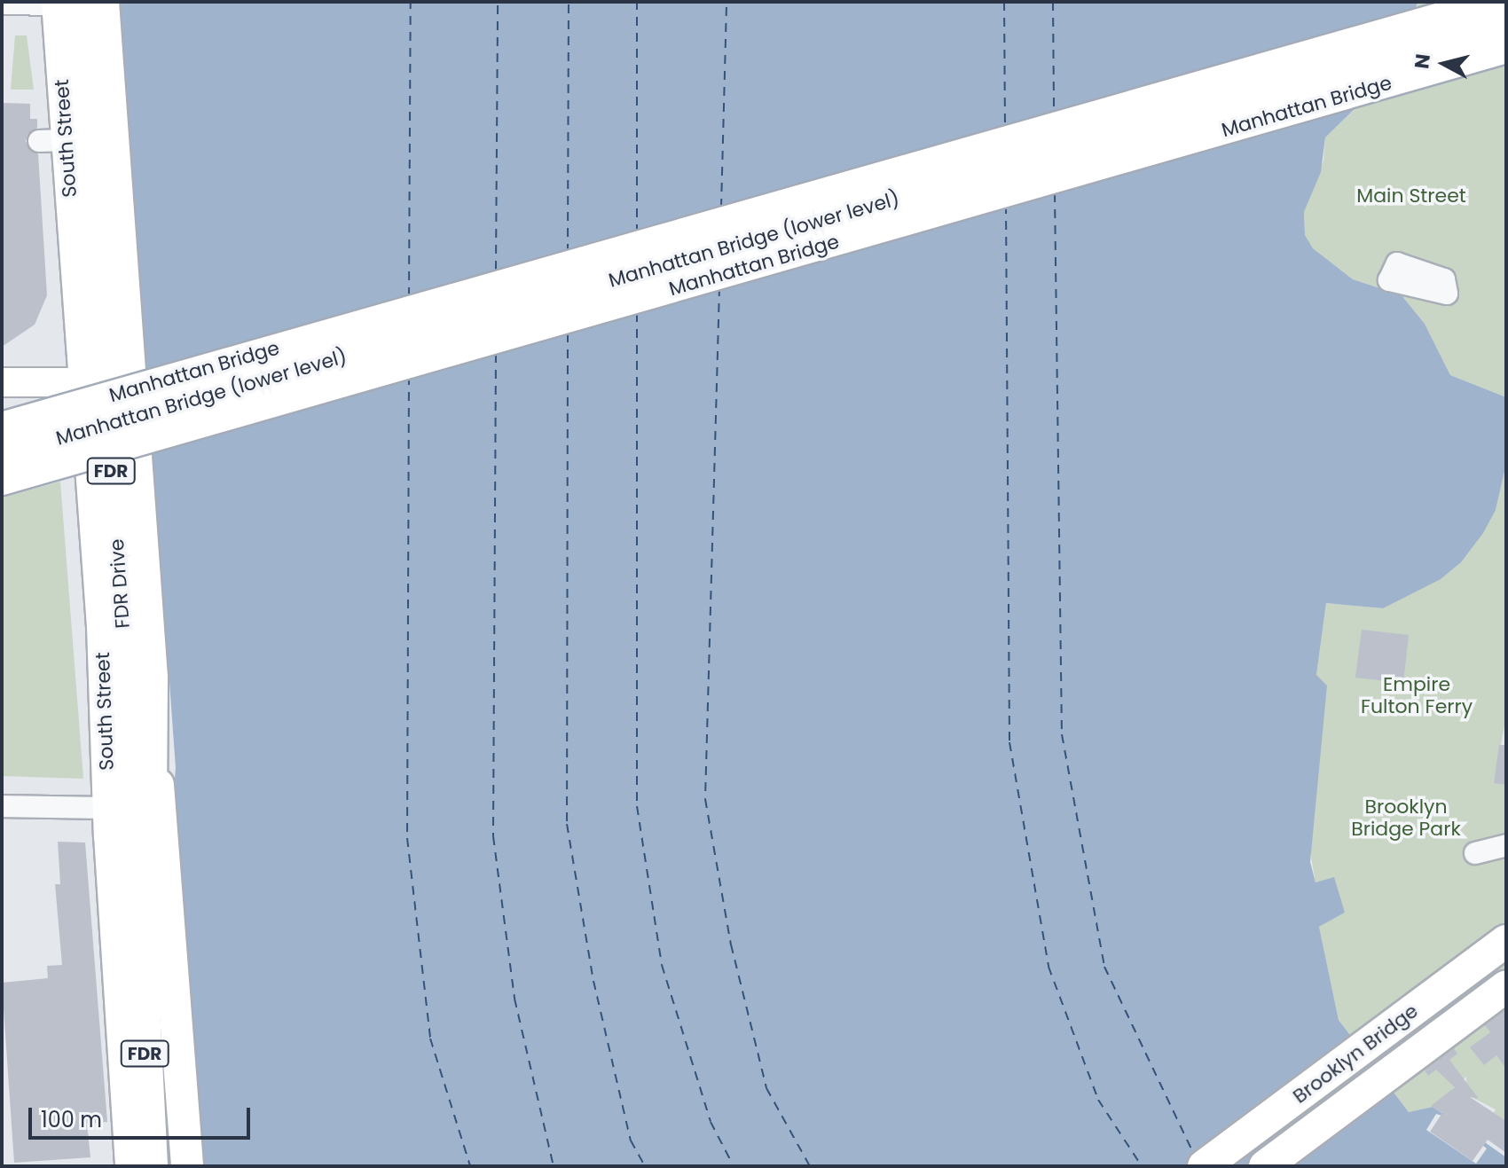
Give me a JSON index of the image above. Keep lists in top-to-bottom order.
{
  "streets": {
    "highway": ["FDR", "FDR Drive", "Brooklyn Bridge"],
    "main road": ["Manhattan Bridge", "South Street", "Manhattan Bridge (lower level)"]
  },
  "crossings": [
    ["South Street", "FDR Drive"]
  ],
  "parks": ["Main Street", "Empire Fulton Ferry", "Brooklyn Bridge Park"],
  "scale_bar": "100 m",
  "north": "left"
}
